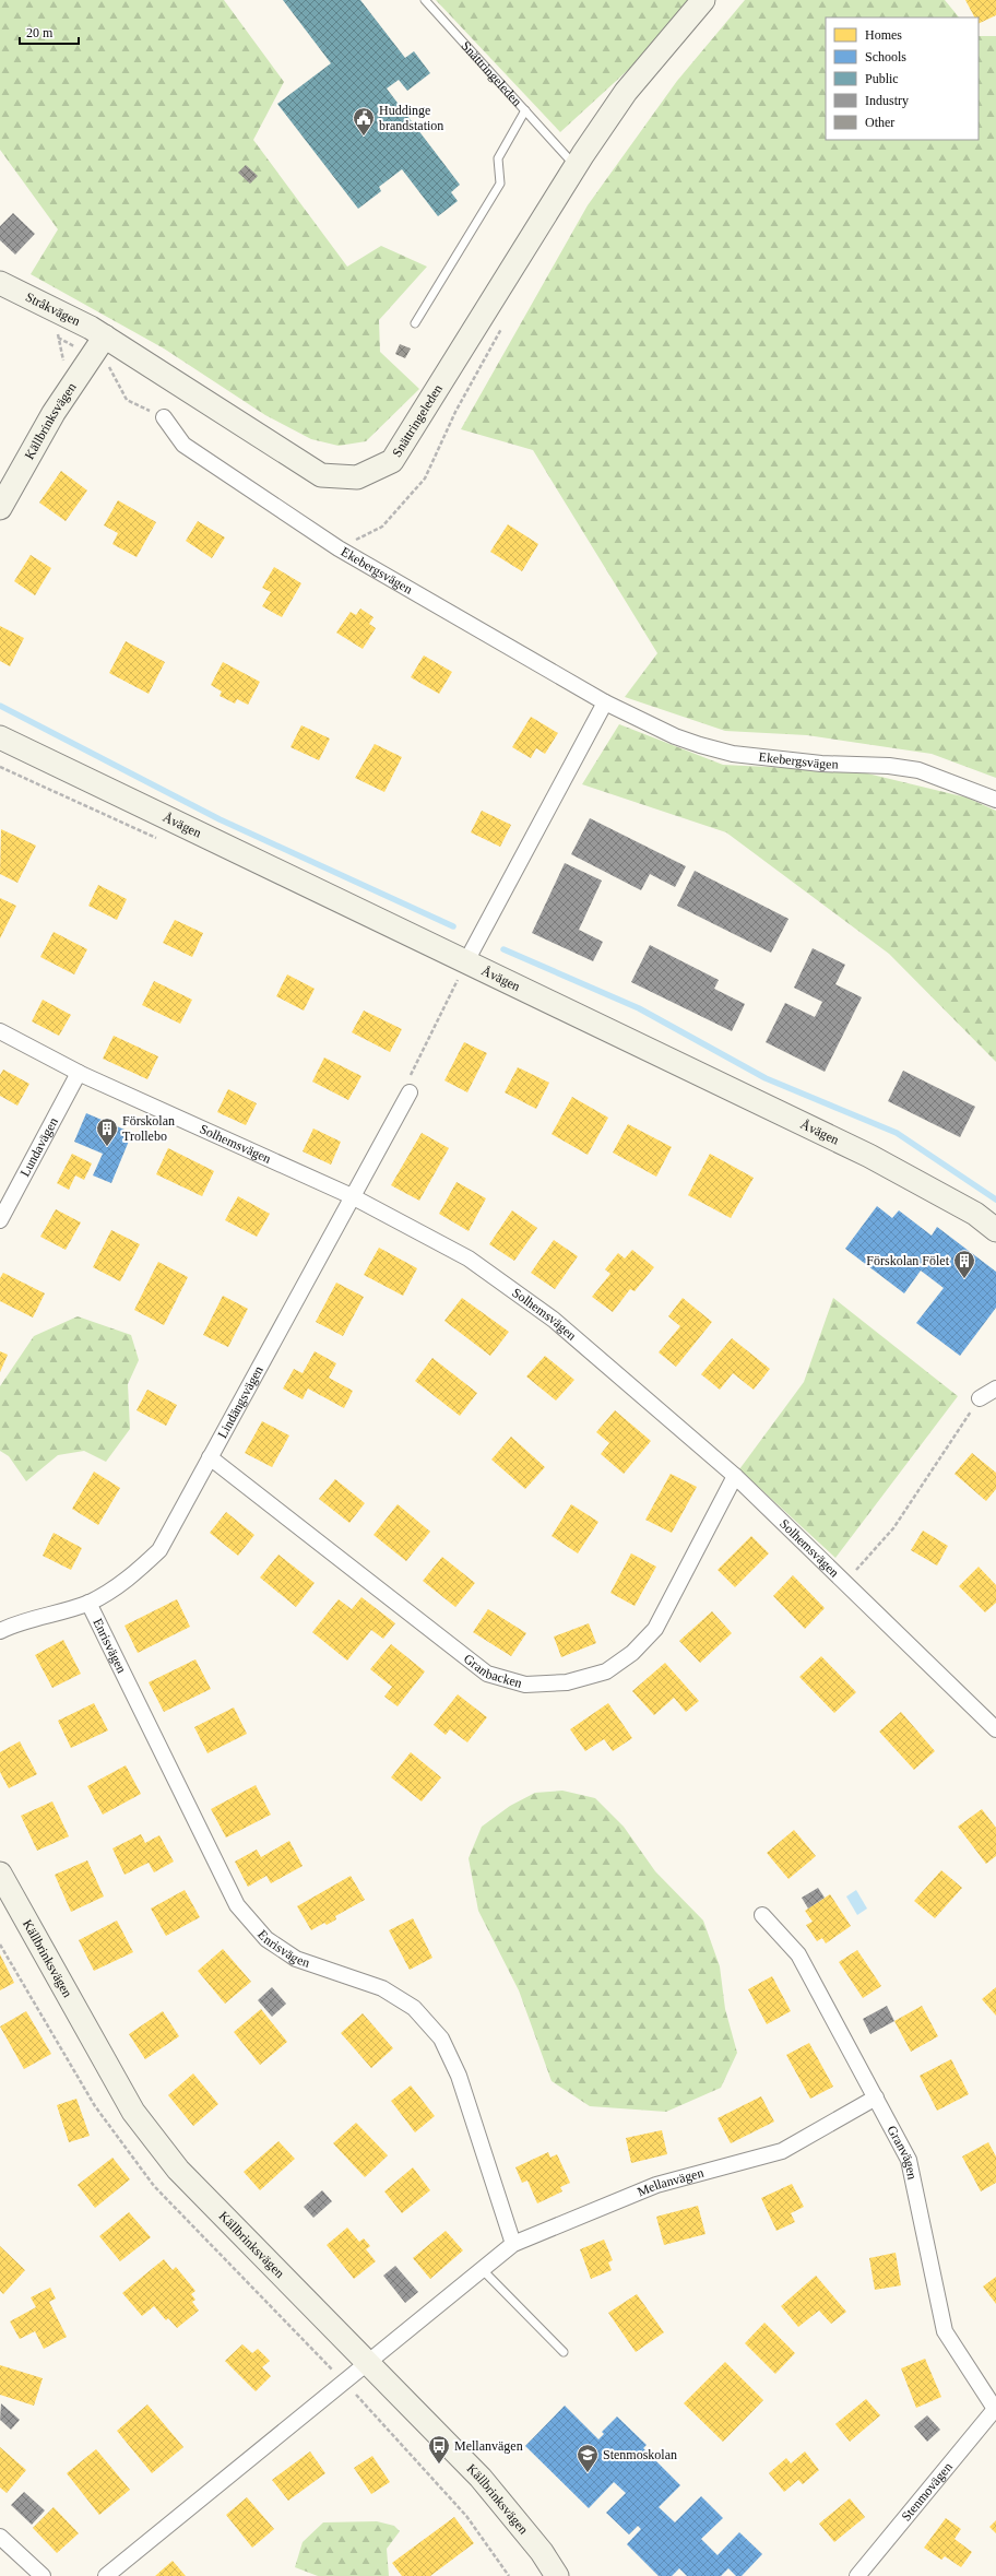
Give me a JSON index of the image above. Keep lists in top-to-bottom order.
{
  "streets": {
    "street": [
      "Snättringeleden",
      "Stråkvägen",
      "Källbrinksvägen",
      "Ekebergsvägen",
      "Åvägen",
      "Solhemsvägen",
      "Lundavägen",
      "Lindängsvägen",
      "Enrisvägen",
      "Granbacken",
      "Granvägen",
      "Mellanvägen",
      "Stenmovägen"
    ]
  },
  "crossings": [
    ["Snättringeleden", "Stråkvägen"],
    ["Snättringeleden", "Källbrinksvägen"],
    ["Stråkvägen", "Källbrinksvägen"],
    ["Källbrinksvägen", "Mellanvägen"],
    ["Solhemsvägen", "Lundavägen"],
    ["Solhemsvägen", "Lindängsvägen"],
    ["Solhemsvägen", "Granbacken"],
    ["Lindängsvägen", "Enrisvägen"],
    ["Lindängsvägen", "Granbacken"],
    ["Enrisvägen", "Mellanvägen"],
    ["Granvägen", "Mellanvägen"],
    ["Granvägen", "Stenmovägen"]
  ],
  "places": {
    "public building": ["Huddinge brandstation"],
    "building": ["Förskolan Trollebo", "Förskolan Fölet"],
    "bus stop": ["Mellanvägen"],
    "school or university": ["Stenmoskolan"]
  },
  "legend": [
    "Homes",
    "Schools",
    "Public",
    "Industry",
    "Other"
  ],
  "scale_bar": "20 m"
}
